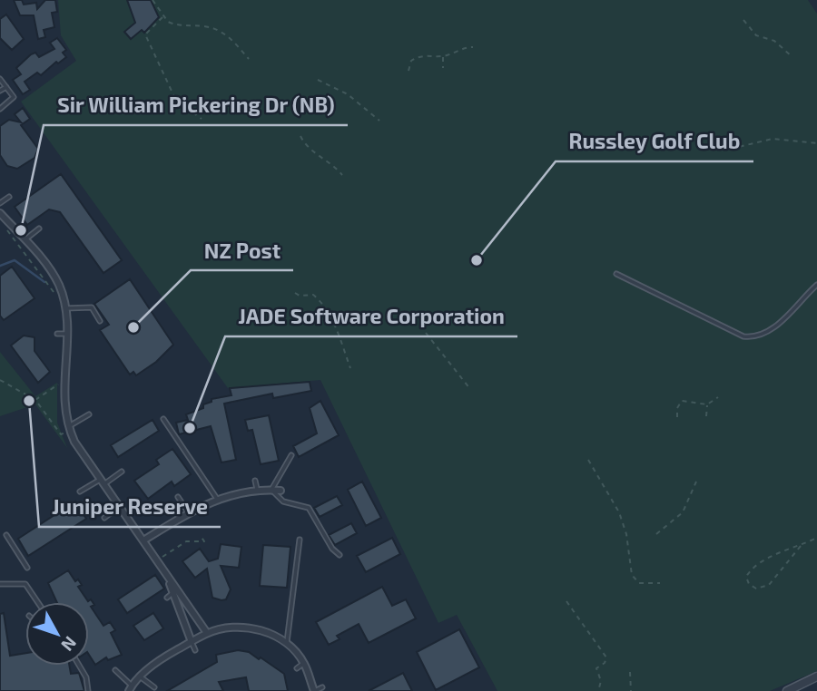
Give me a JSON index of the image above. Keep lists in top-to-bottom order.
{
  "places": [
    "Sir William Pickering Dr (NB)",
    "Russley Golf Club",
    "NZ Post",
    "Juniper Reserve",
    "JADE Software Corporation"
  ],
  "north": "bottom right"
}
